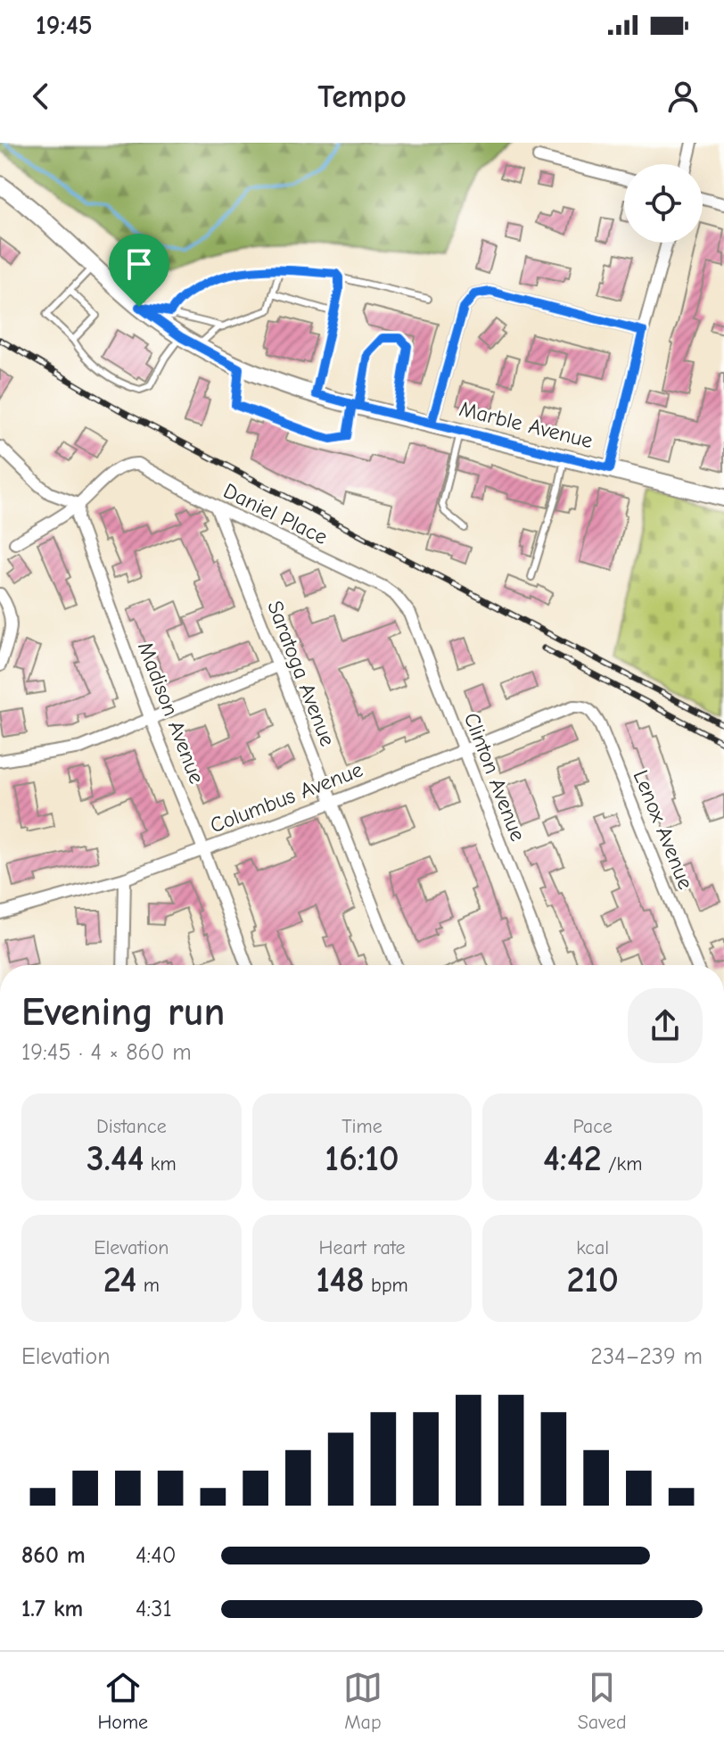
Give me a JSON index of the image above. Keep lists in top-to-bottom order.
{
  "streets": {
    "street": [
      "Marble Avenue",
      "Daniel Place",
      "Saratoga Avenue",
      "Madison Avenue",
      "Clinton Avenue",
      "Columbus Avenue",
      "Lenox Avenue"
    ]
  },
  "crossings": [
    ["Daniel Place", "Saratoga Avenue"],
    ["Daniel Place", "Madison Avenue"],
    ["Daniel Place", "Clinton Avenue"],
    ["Saratoga Avenue", "Columbus Avenue"],
    ["Madison Avenue", "Columbus Avenue"],
    ["Clinton Avenue", "Columbus Avenue"],
    ["Columbus Avenue", "Lenox Avenue"]
  ],
  "page": {
    "status": "19:45",
    "header": "Tempo",
    "heading": ["Evening run", "19:45 · 4 × 860 m"],
    "stats": [
      ["Distance", "3.44 km"],
      ["Time", "16:10"],
      ["Pace", "4:42 /km"],
      ["Elevation", "24 m"],
      ["Heart rate", "148 bpm"],
      ["kcal", "210"]
    ],
    "chart": ["Elevation", "234–239 m"],
    "list": [
      {
        "name": "860 m",
        "note": "4:40"
      },
      {
        "name": "1.7 km",
        "note": "4:31"
      }
    ],
    "tabs": ["Home", "Map", "Saved"]
  }
}
